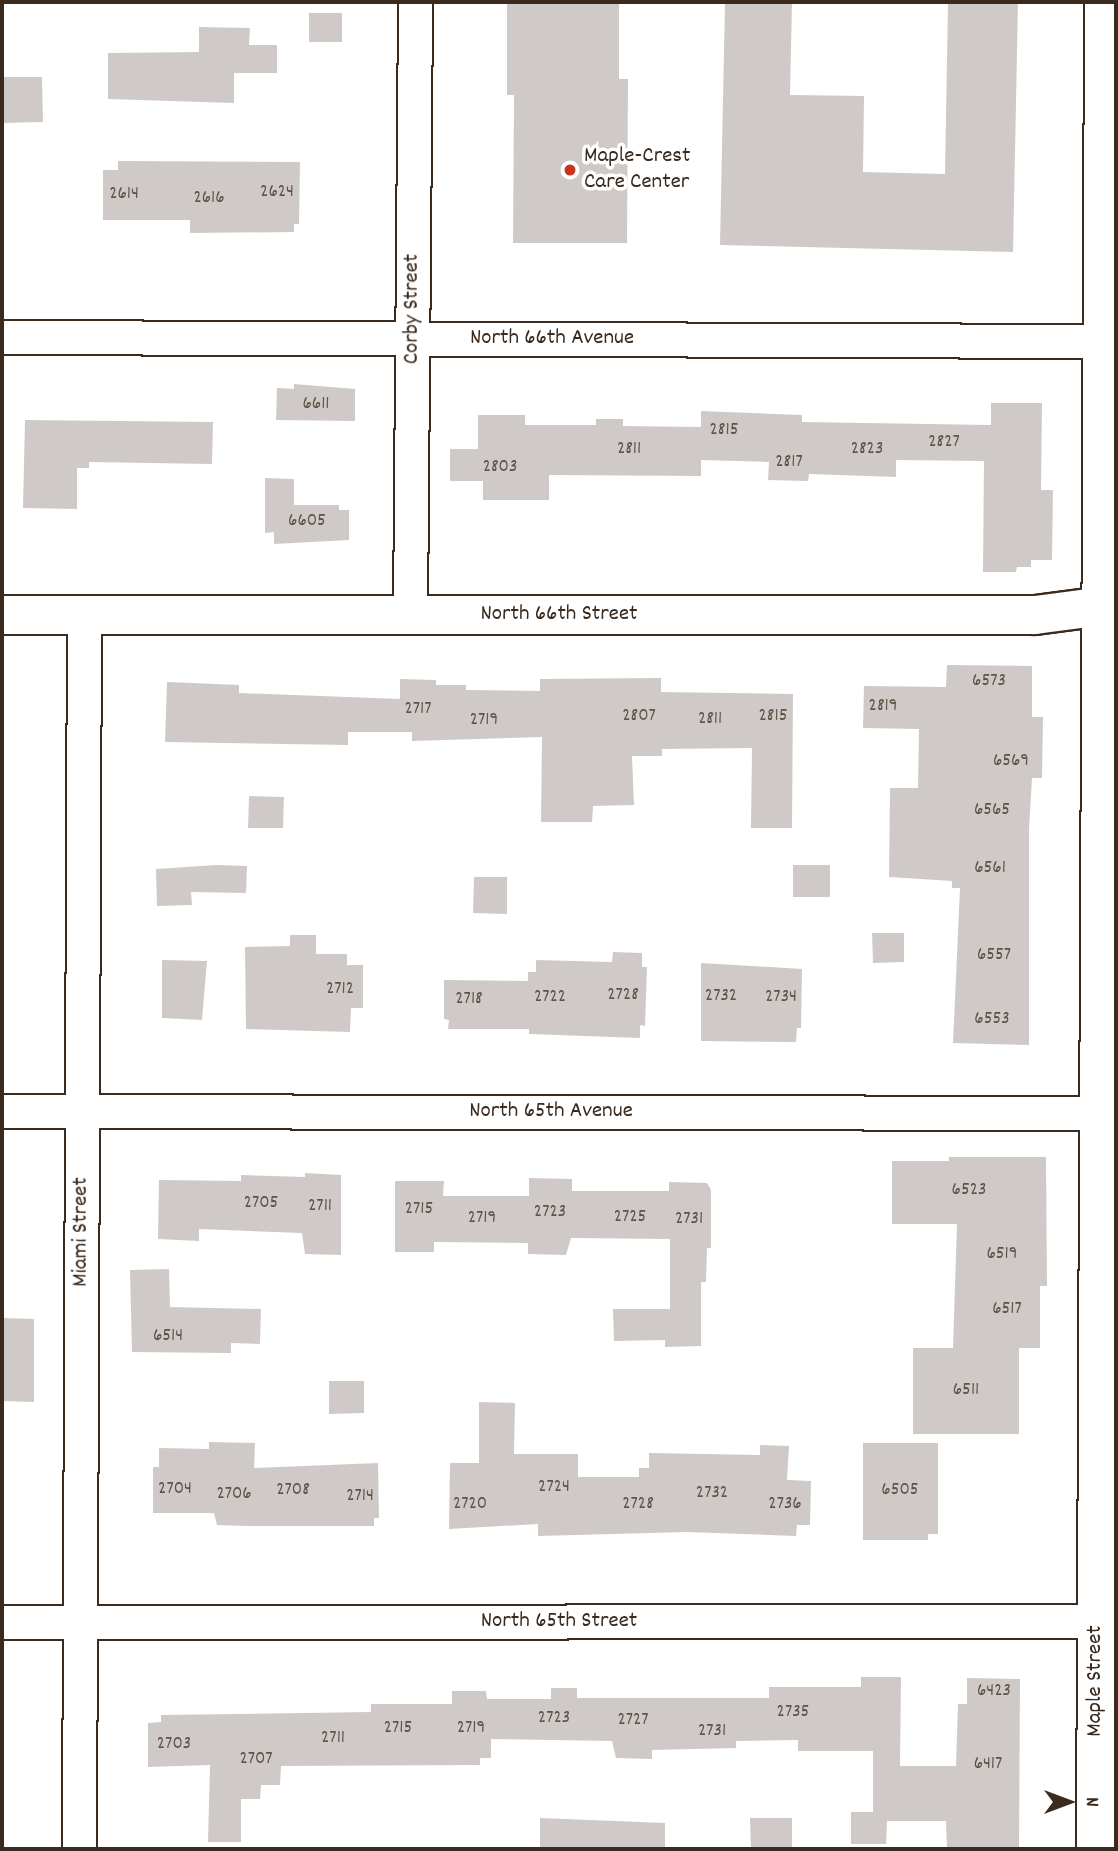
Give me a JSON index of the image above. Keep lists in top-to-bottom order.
{
  "streets": {
    "main road": ["North 66th Street", "Maple Street"],
    "street": [
      "Corby Street",
      "North 66th Avenue",
      "North 65th Avenue",
      "Miami Street",
      "North 65th Street"
    ]
  },
  "crossings": [
    ["Corby Street", "North 66th Avenue"],
    ["Corby Street", "North 66th Street"],
    ["North 66th Avenue", "Maple Street"],
    ["North 66th Street", "Miami Street"],
    ["North 66th Street", "Maple Street"],
    ["North 65th Avenue", "Miami Street"],
    ["North 65th Avenue", "Maple Street"],
    ["Miami Street", "North 65th Street"],
    ["North 65th Street", "Maple Street"]
  ],
  "places": ["Maple-Crest Care Center"],
  "house_numbers": [
    "2624",
    "2614",
    "2616",
    "6611",
    "2815",
    "2827",
    "2811",
    "2823",
    "2817",
    "2803",
    "6605",
    "6573",
    "2819",
    "2717",
    "2807",
    "2815",
    "2811",
    "2719",
    "6569",
    "6565",
    "6561",
    "6557",
    "2712",
    "2728",
    "2732",
    "2722",
    "2734",
    "2718",
    "6553",
    "6523",
    "2705",
    "2711",
    "2715",
    "2723",
    "2725",
    "2719",
    "2731",
    "6519",
    "6517",
    "6514",
    "6511",
    "2724",
    "2704",
    "2708",
    "6505",
    "2732",
    "2706",
    "2714",
    "2720",
    "2728",
    "2736",
    "6423",
    "2735",
    "2723",
    "2727",
    "2715",
    "2719",
    "2731",
    "2711",
    "2703",
    "2707",
    "6417"
  ],
  "north": "right"
}
